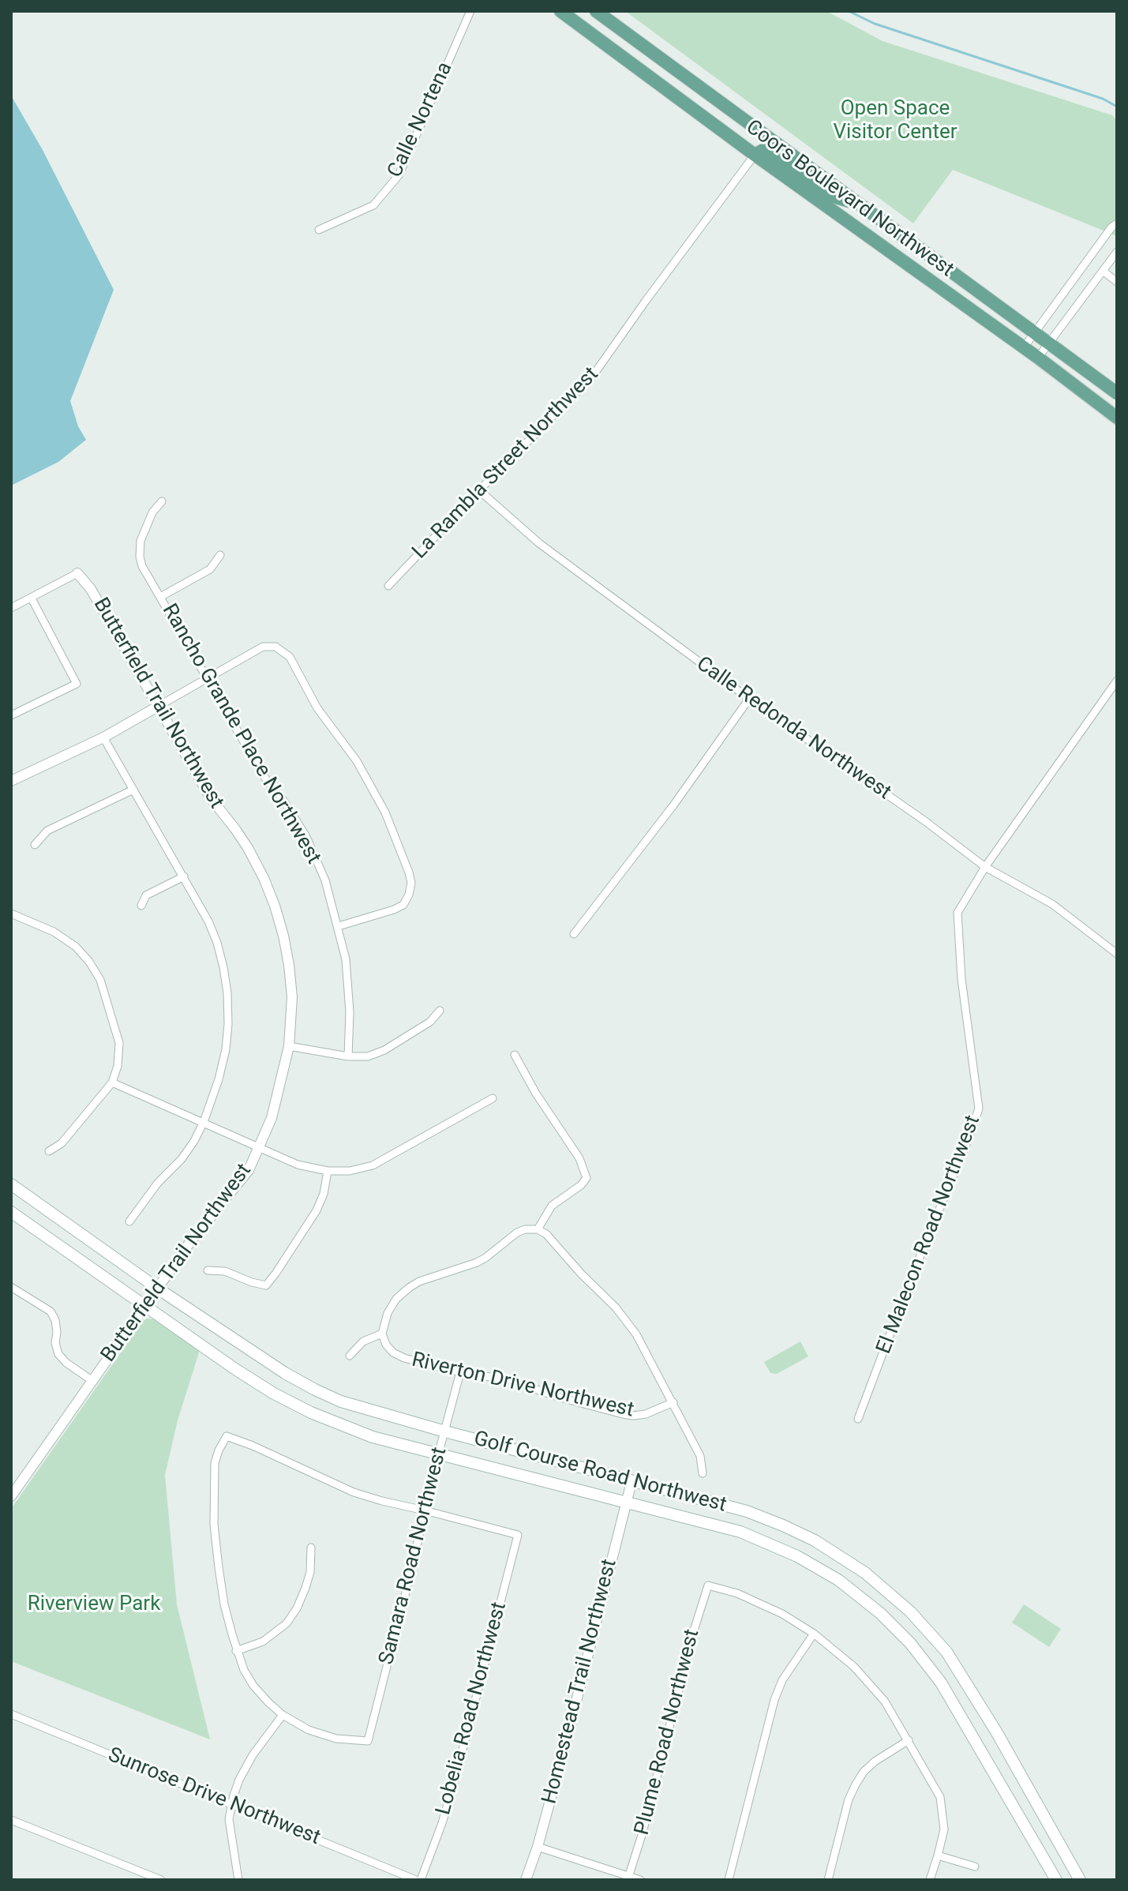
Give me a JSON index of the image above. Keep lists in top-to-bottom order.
{
  "streets": {
    "main road": ["Coors Boulevard Northwest", "Golf Course Road Northwest"],
    "street": [
      "Calle Nortena",
      "La Rambla Street Northwest",
      "Butterfield Trail Northwest",
      "Calle Redonda Northwest",
      "Rancho Grande Place Northwest",
      "El Malecon Road Northwest",
      "Riverton Drive Northwest",
      "Samara Road Northwest",
      "Homestead Trail Northwest",
      "Lobelia Road Northwest",
      "Plume Road Northwest",
      "Sunrose Drive Northwest"
    ]
  },
  "crossings": [
    ["Coors Boulevard Northwest", "La Rambla Street Northwest"],
    ["La Rambla Street Northwest", "Calle Redonda Northwest"],
    ["Butterfield Trail Northwest", "Golf Course Road Northwest"],
    ["Calle Redonda Northwest", "El Malecon Road Northwest"],
    ["Riverton Drive Northwest", "Samara Road Northwest"],
    ["Golf Course Road Northwest", "Samara Road Northwest"],
    ["Golf Course Road Northwest", "Homestead Trail Northwest"],
    ["Samara Road Northwest", "Lobelia Road Northwest"],
    ["Lobelia Road Northwest", "Sunrose Drive Northwest"]
  ],
  "parks": ["Open Space Visitor Center", "Riverview Park"]
}
